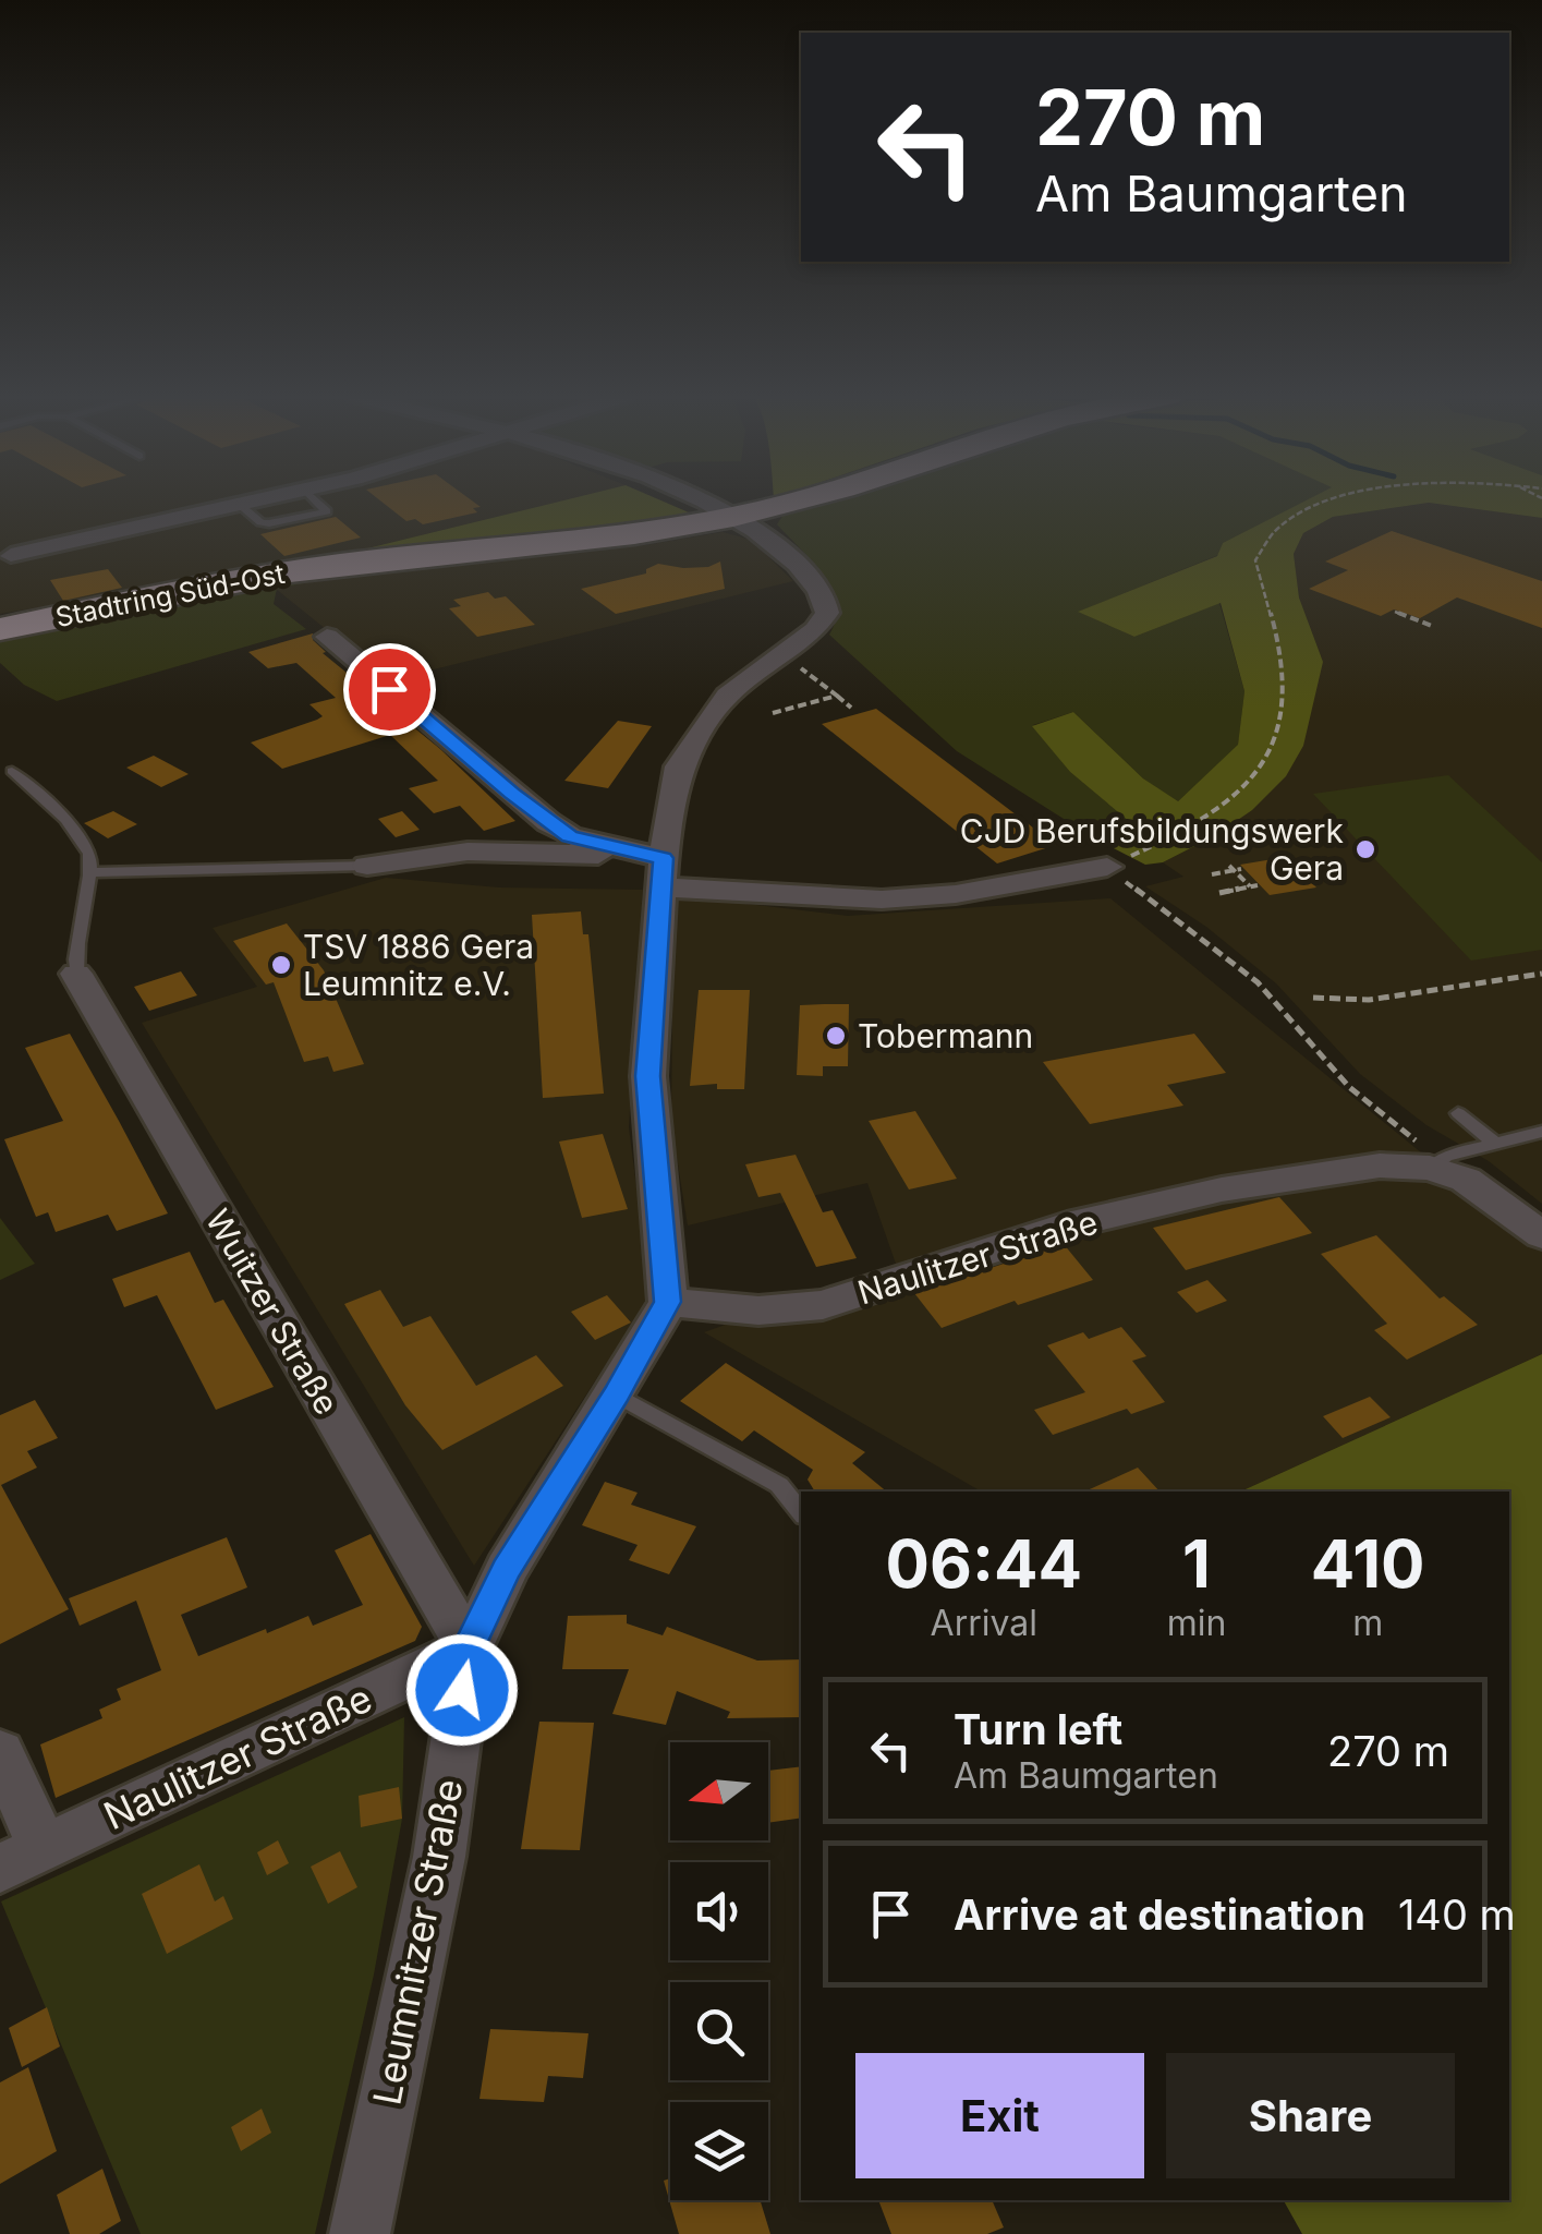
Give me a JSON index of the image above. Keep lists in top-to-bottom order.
{
  "streets": {
    "main road": ["Stadtring Süd-Ost"],
    "street": ["Naulitzer Straße", "Wuitzer Straße", "Leumnitzer Straße"]
  },
  "crossings": [
    ["Naulitzer Straße", "Wuitzer Straße"],
    ["Naulitzer Straße", "Leumnitzer Straße"],
    ["Wuitzer Straße", "Leumnitzer Straße"]
  ],
  "places": ["CJD Berufsbildungswerk Gera", "TSV 1886 Gera Leumnitz e.V.", "Tobermann"],
  "north": "left",
  "page": {
    "turn": ["270 m", "Am Baumgarten"],
    "eta": [
      "06:44",
      "Arrival",
      "1",
      "min",
      "410",
      "m"
    ],
    "list": [
      {
        "name": "Turn left",
        "note": "Am Baumgarten",
        "value": "270 m"
      },
      {
        "name": "Arrive at destination",
        "value": "140 m"
      }
    ],
    "buttons": ["Exit", "Share"]
  }
}
